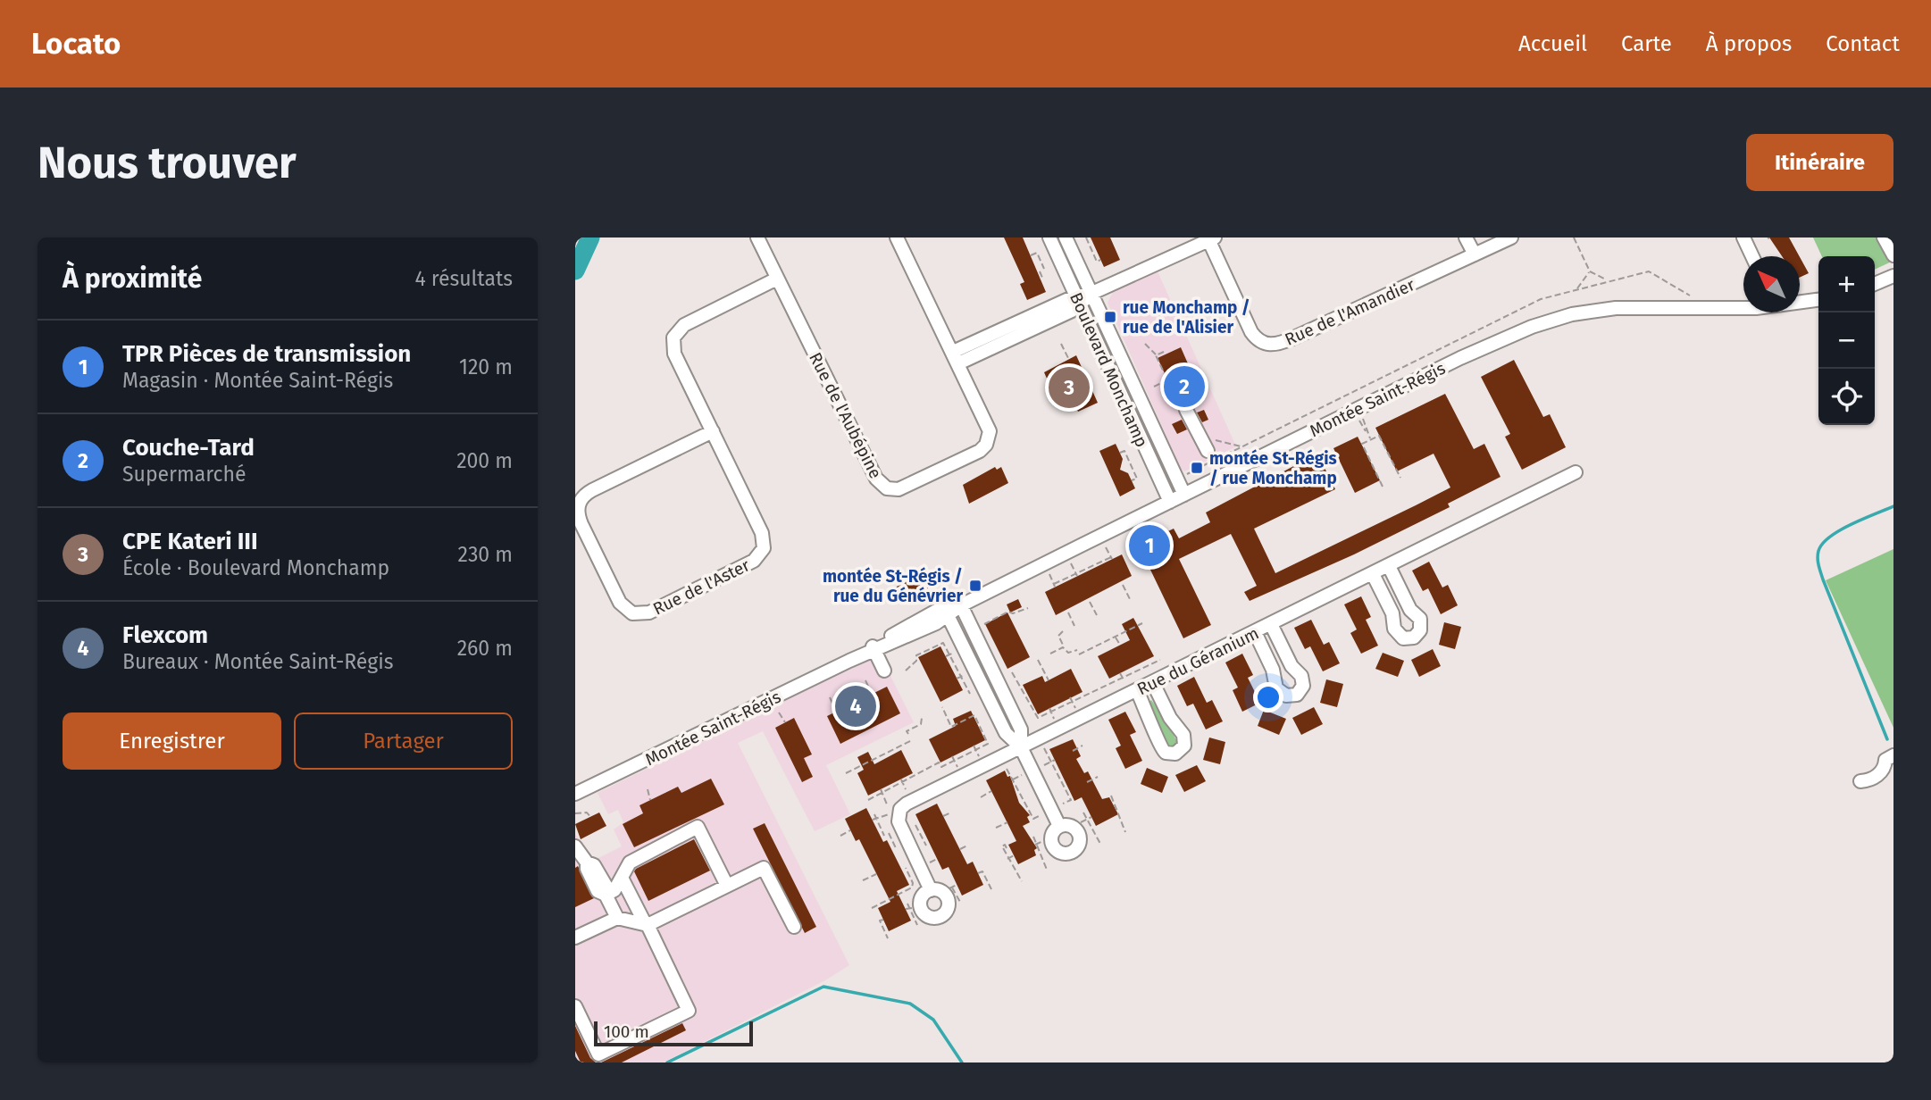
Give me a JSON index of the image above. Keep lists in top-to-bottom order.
{
  "streets": {
    "street": [
      "Rue de l'Amandier",
      "Boulevard Monchamp",
      "Montée Saint-Régis",
      "Rue de l'Aubépine",
      "Rue de l'Aster",
      "Rue du Géranium"
    ]
  },
  "crossings": [
    ["Boulevard Monchamp", "Montée Saint-Régis"],
    ["Rue de l'Aubépine", "Rue de l'Aster"]
  ],
  "places": {
    "transit": ["rue Monchamp / rue de l'Alisier", "montée St-Régis / rue Monchamp", "montée St-Régis / rue du Génévrier"]
  },
  "scale_bar": "100 m",
  "north": "top left",
  "page": {
    "header": "Locato",
    "nav": [
      "Accueil",
      "Carte",
      "À propos",
      "Contact"
    ],
    "buttons": [
      "Itinéraire",
      ["Enregistrer", "Partager"]
    ],
    "title": "Nous trouver",
    "heading": ["À proximité", "4 résultats"],
    "map_buttons": ["+", "−"],
    "list": [
      {
        "mark": "1",
        "name": "TPR Pièces de transmission",
        "note": "Magasin · Montée Saint-Régis",
        "value": "120 m"
      },
      {
        "mark": "2",
        "name": "Couche-Tard",
        "note": "Supermarché",
        "value": "200 m"
      },
      {
        "mark": "3",
        "name": "CPE Kateri III",
        "note": "École · Boulevard Monchamp",
        "value": "230 m"
      },
      {
        "mark": "4",
        "name": "Flexcom",
        "note": "Bureaux · Montée Saint-Régis",
        "value": "260 m"
      }
    ],
    "pins": [
      "2",
      "3",
      "1",
      "4"
    ],
    "scale": "100 m"
  }
}
